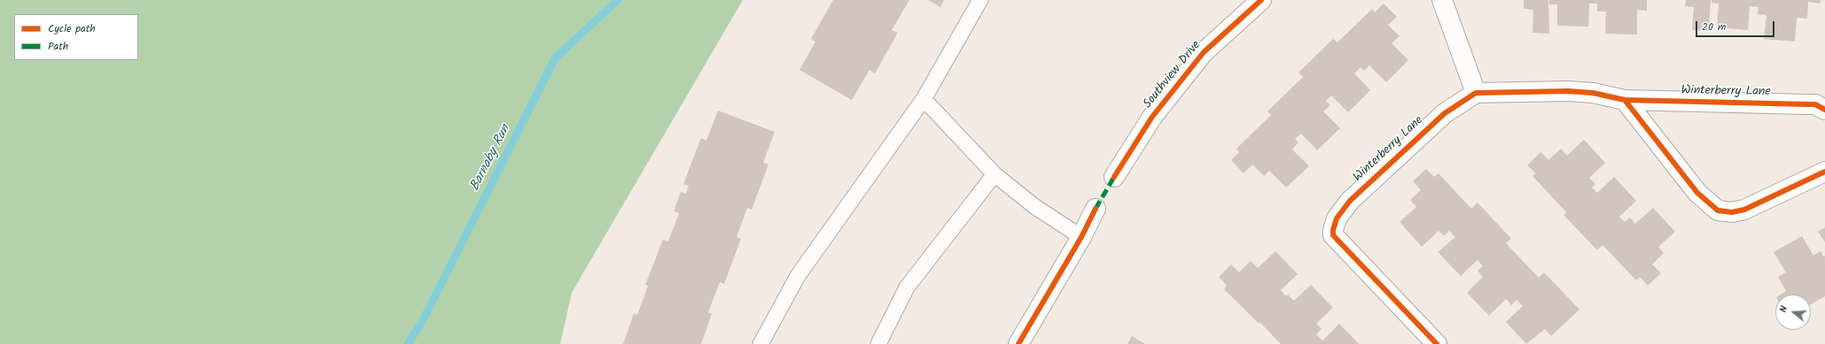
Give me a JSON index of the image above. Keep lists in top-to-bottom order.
{
  "streets": {
    "street": ["Southview Drive", "Winterberry Lane"]
  },
  "water": ["Barnaby Run"],
  "legend": ["Cycle path", "Path"],
  "scale_bar": "20 m",
  "north": "left"
}
